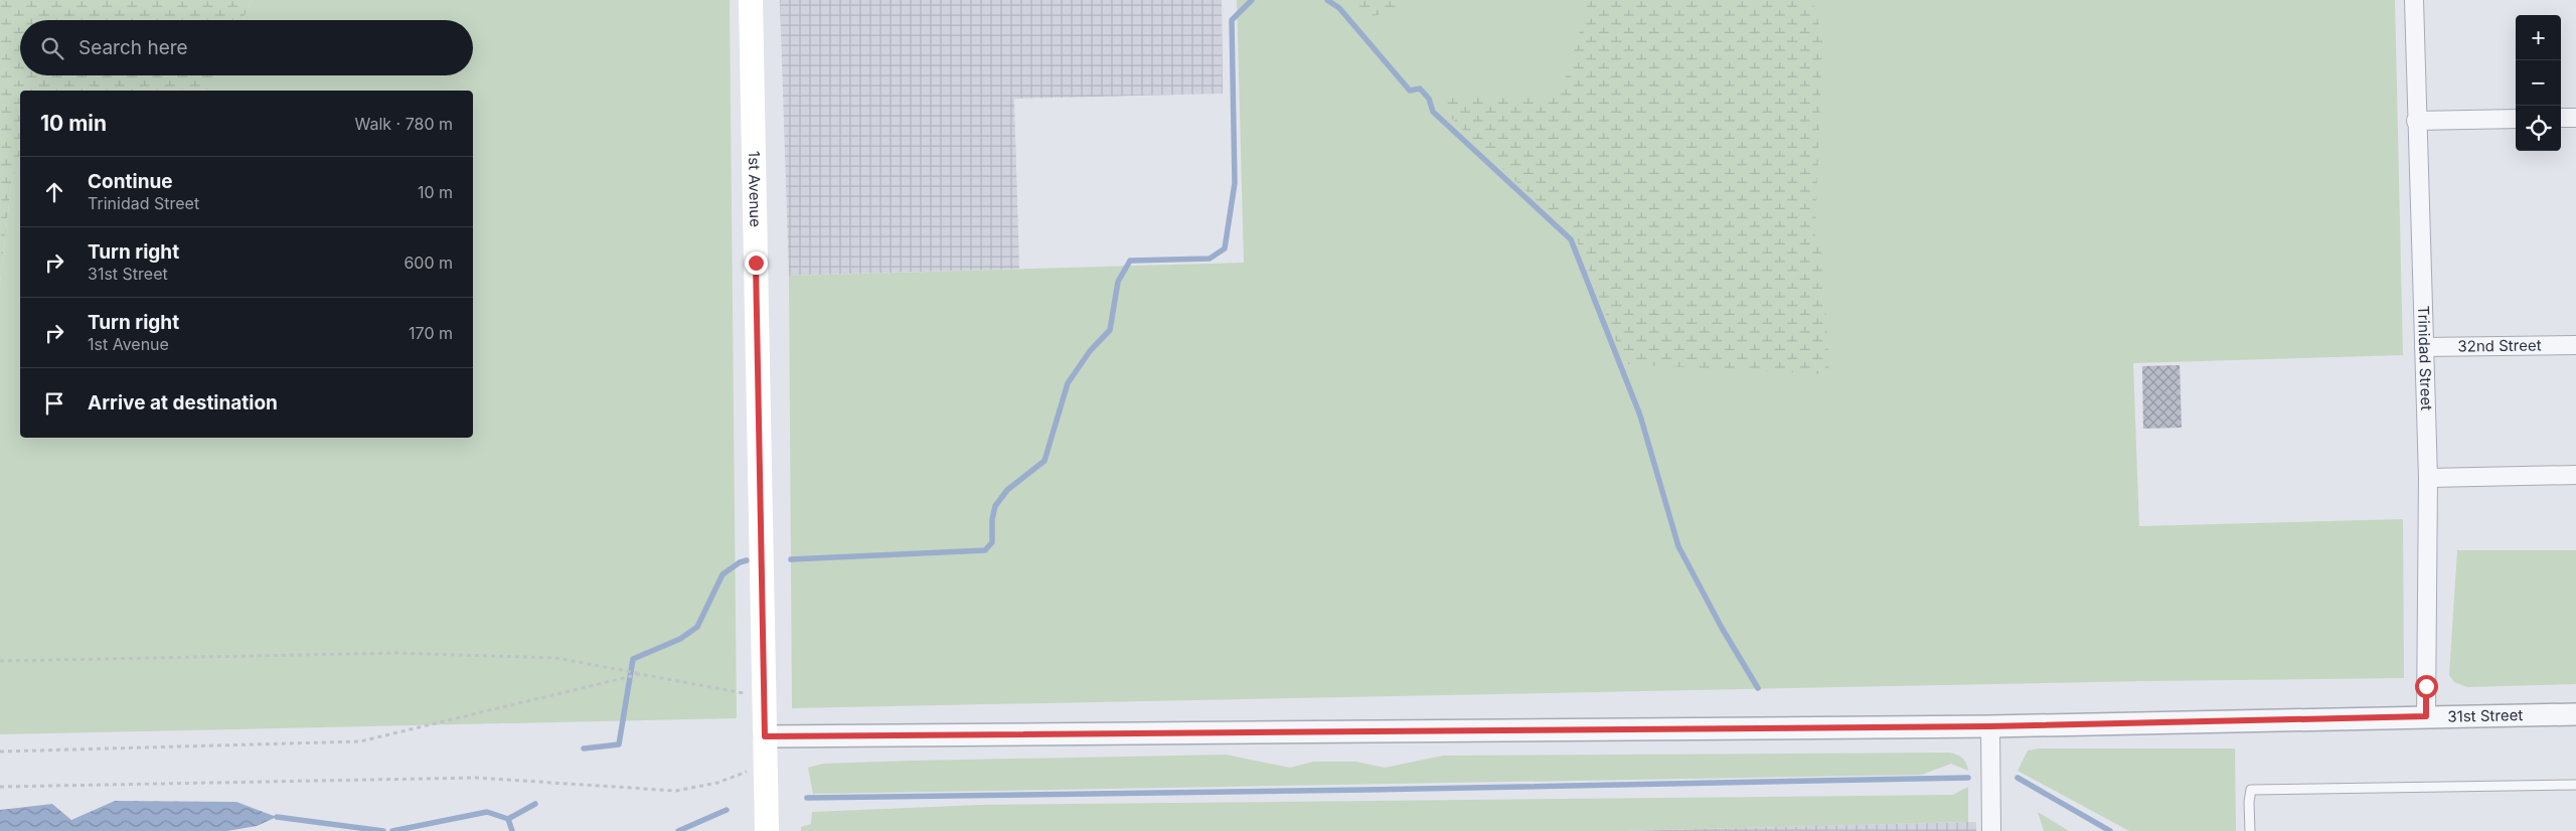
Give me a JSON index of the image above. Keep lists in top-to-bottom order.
{
  "streets": {
    "main road": ["1st Avenue"],
    "street": ["32nd Street", "Trinidad Street", "31st Street"]
  },
  "crossings": [
    ["1st Avenue", "31st Street"],
    ["32nd Street", "Trinidad Street"],
    ["Trinidad Street", "31st Street"]
  ],
  "page": {
    "map_buttons": ["+", "−"],
    "search": "Search here",
    "heading": ["10 min", "Walk · 780 m"],
    "list": [
      ["Continue", "Trinidad Street", "10 m"],
      ["Turn right", "31st Street", "600 m"],
      ["Turn right", "1st Avenue", "170 m"],
      "Arrive at destination"
    ]
  }
}
